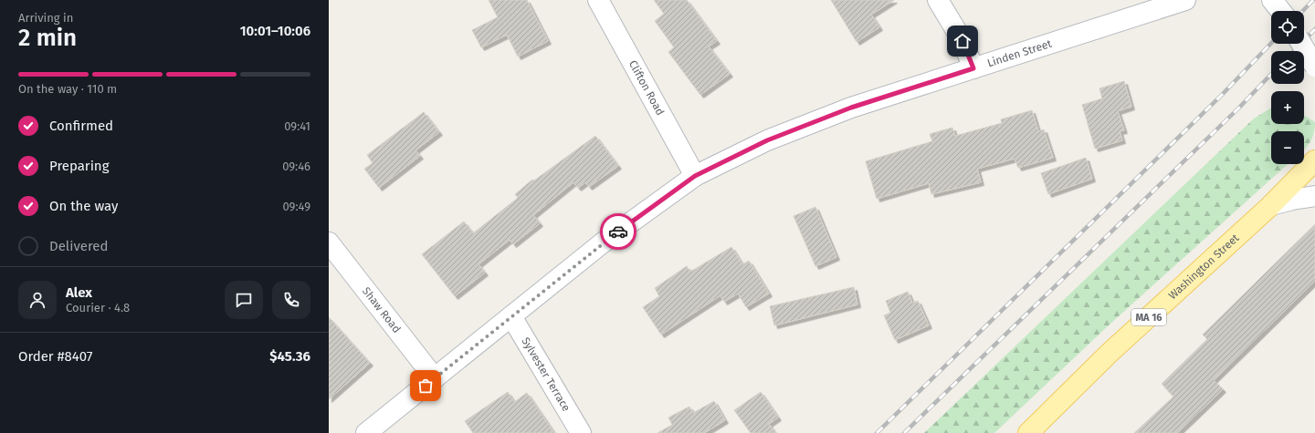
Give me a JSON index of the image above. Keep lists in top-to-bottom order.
{
  "streets": {
    "main road": ["Washington Street", "MA 16"],
    "street": [
      "Linden Street",
      "Clifton Road",
      "Shaw Road",
      "Sylvester Terrace"
    ]
  },
  "crossings": [
    ["Linden Street", "Clifton Road"],
    ["Linden Street", "Shaw Road"],
    ["Linden Street", "Sylvester Terrace"]
  ],
  "page": {
    "heading": ["2 min", "Arriving in", "10:01–10:06"],
    "panel": [
      "Alex",
      "Courier · 4.8",
      "Order #8407",
      "$45.36"
    ],
    "map_buttons": ["+", "−"],
    "bar": "On the way · 110 m",
    "list": [
      ["Confirmed", "09:41"],
      ["Preparing", "09:46"],
      ["On the way", "09:49"],
      "Delivered"
    ]
  }
}
